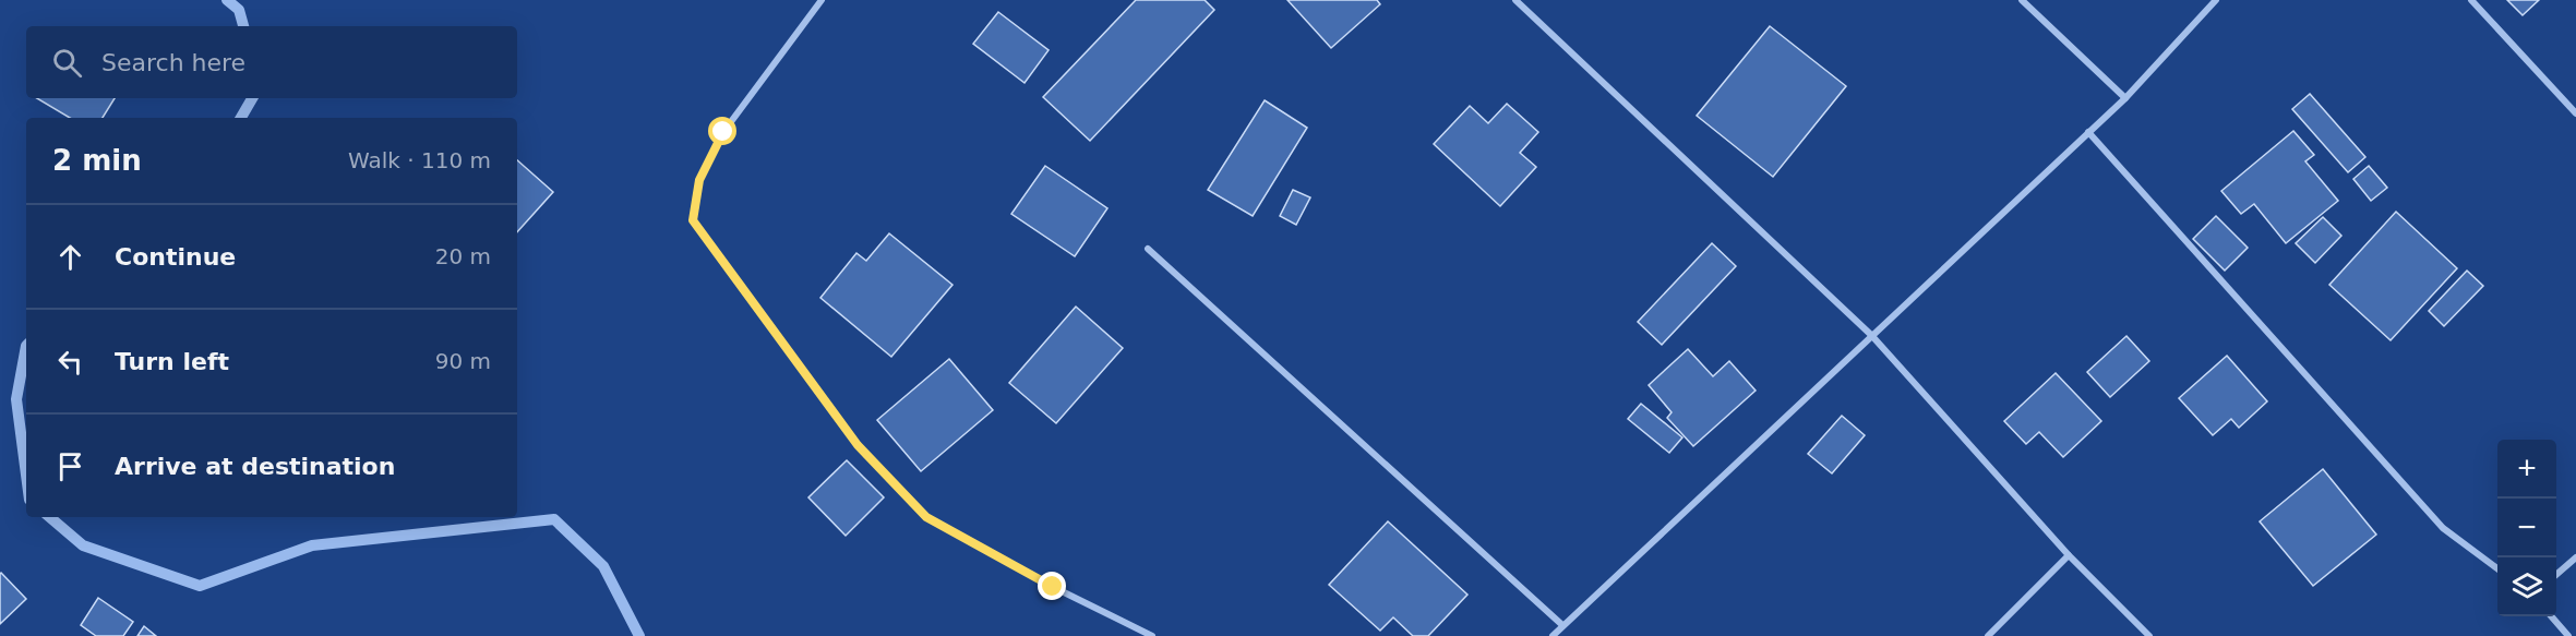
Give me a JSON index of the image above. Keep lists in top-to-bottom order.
{
  "page": {
    "search": "Search here",
    "heading": ["2 min", "Walk · 110 m"],
    "list": [
      ["Continue", "20 m"],
      ["Turn left", "90 m"],
      "Arrive at destination"
    ],
    "map_buttons": ["+", "−"]
  }
}
